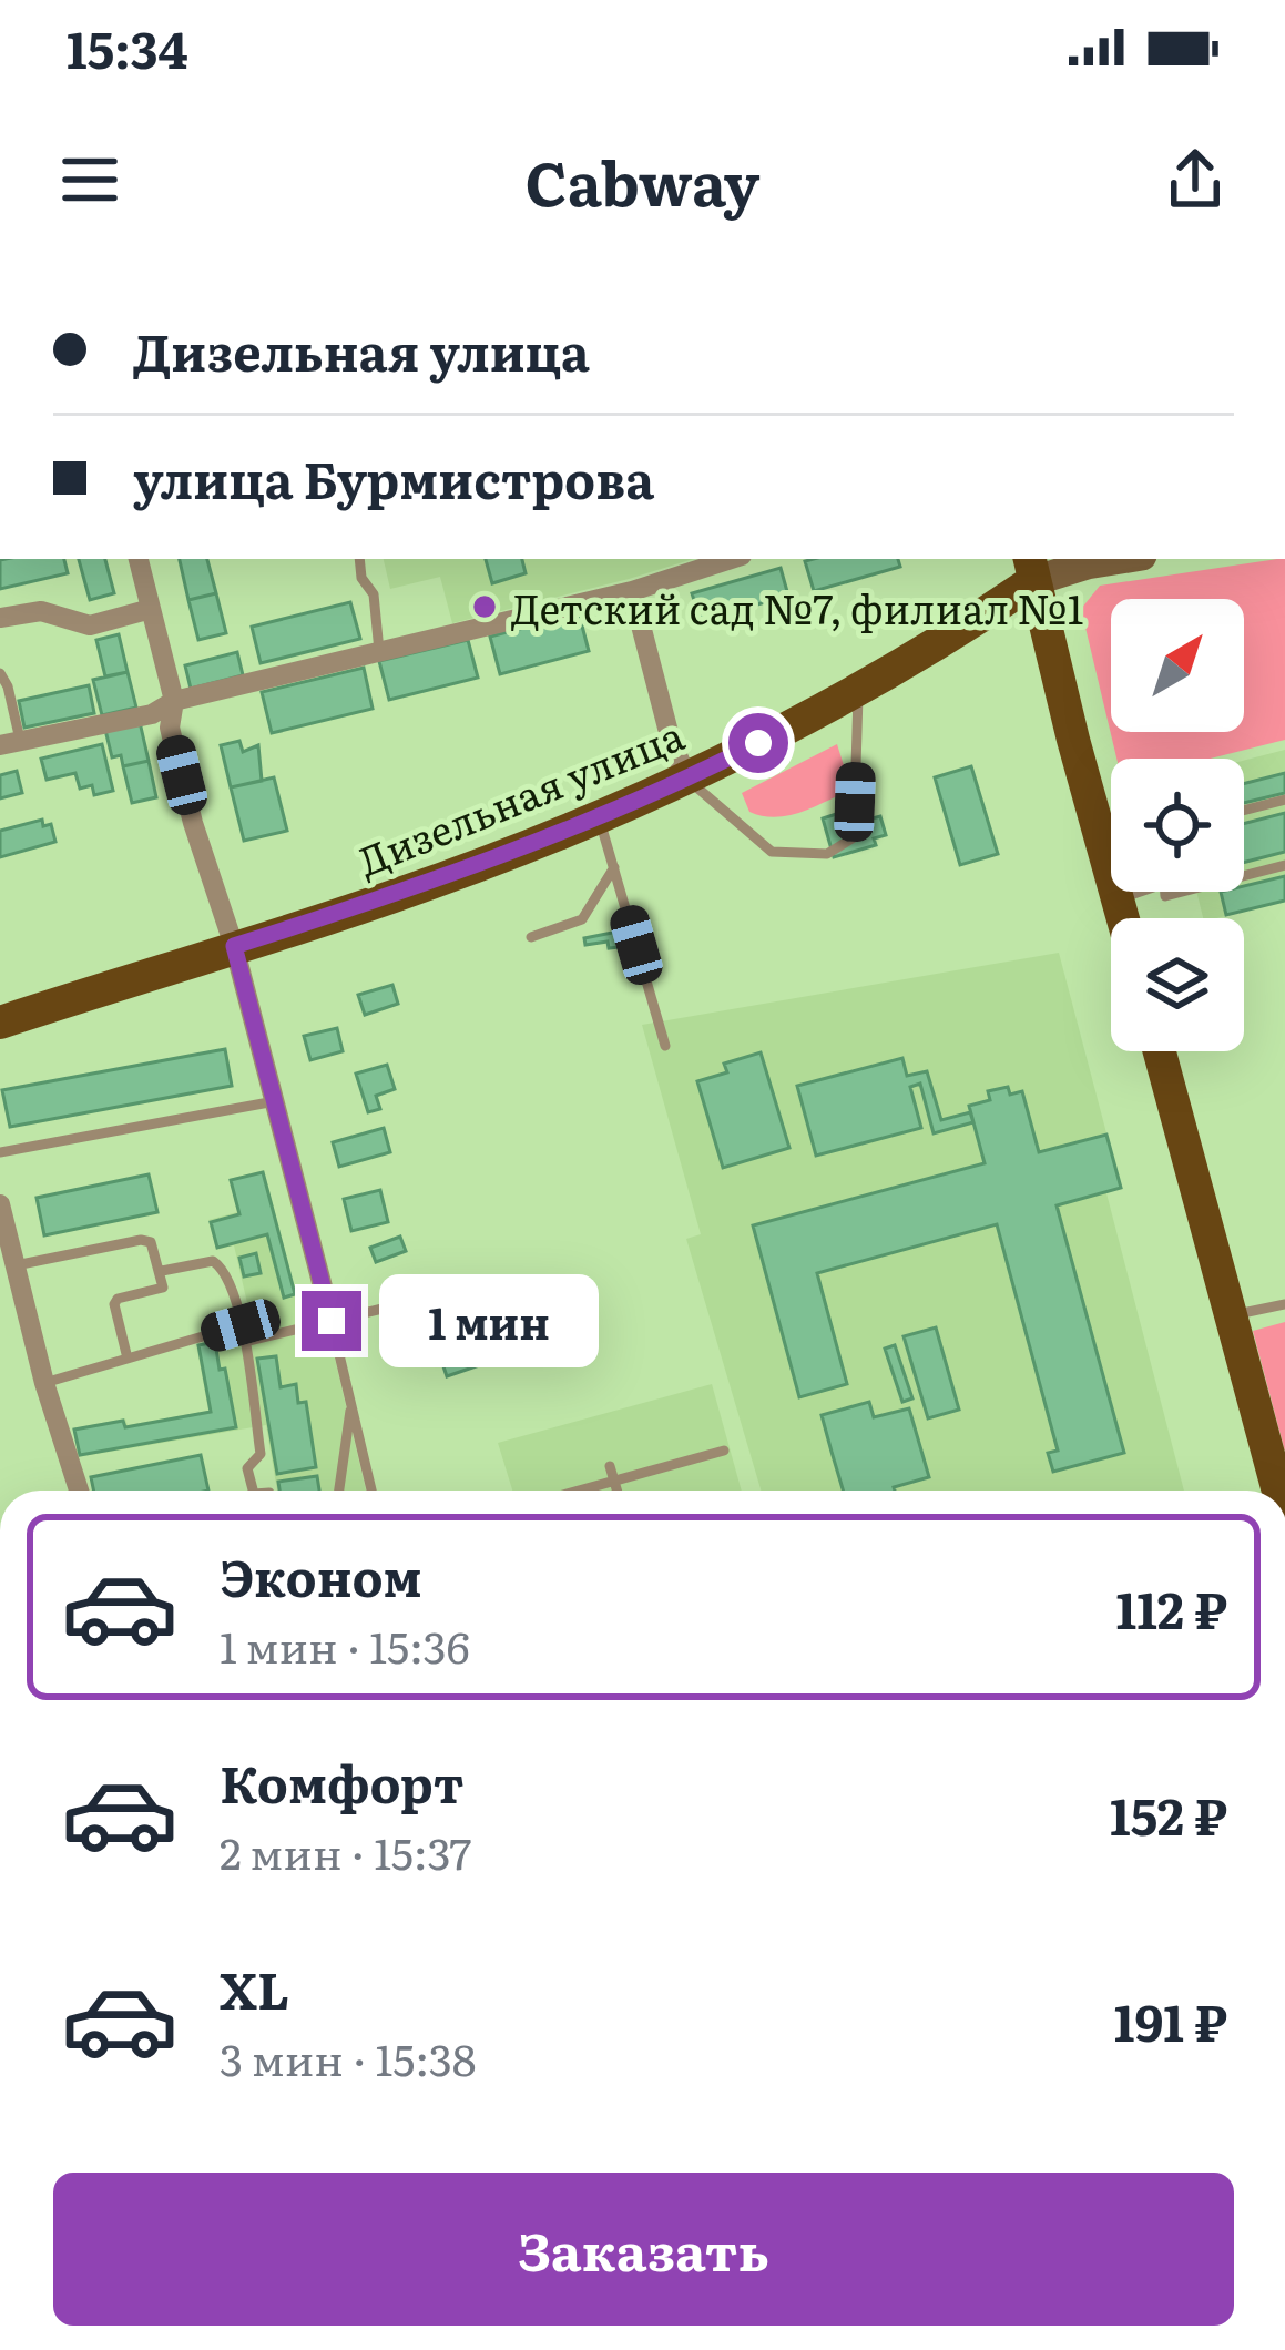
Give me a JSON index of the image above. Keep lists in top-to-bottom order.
{
  "streets": {
    "main road": ["Дизельная улица"]
  },
  "places": ["Детский сад №7, филиал №1"],
  "north": "top right",
  "page": {
    "status": "15:34",
    "header": "Cabway",
    "banner": ["Дизельная улица", "улица Бурмистрова"],
    "bubble": "1 мин",
    "list": [
      {
        "name": "Эконом",
        "note": "1 мин · 15:36",
        "value": "112 ₽"
      },
      {
        "name": "Комфорт",
        "note": "2 мин · 15:37",
        "value": "152 ₽"
      },
      {
        "name": "XL",
        "note": "3 мин · 15:38",
        "value": "191 ₽"
      }
    ],
    "buttons": "Заказать"
  }
}
